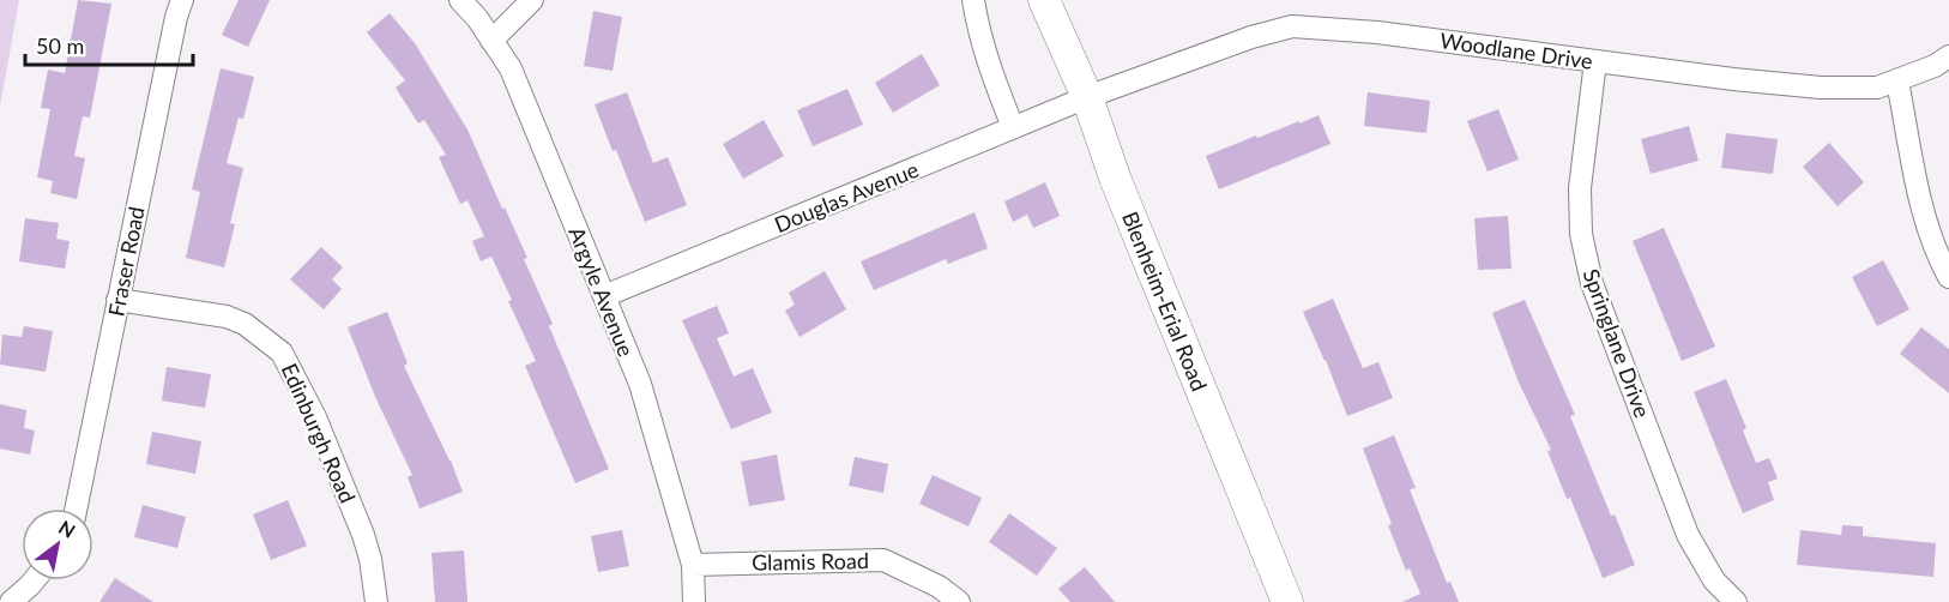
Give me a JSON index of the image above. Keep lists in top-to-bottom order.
{
  "streets": {
    "main road": ["Blenheim-Erial Road"],
    "street": [
      "Woodlane Drive",
      "Douglas Avenue",
      "Fraser Road",
      "Argyle Avenue",
      "Springlane Drive",
      "Edinburgh Road",
      "Glamis Road"
    ]
  },
  "crossings": [
    ["Woodlane Drive", "Douglas Avenue"],
    ["Woodlane Drive", "Blenheim-Erial Road"],
    ["Woodlane Drive", "Springlane Drive"],
    ["Douglas Avenue", "Argyle Avenue"],
    ["Douglas Avenue", "Blenheim-Erial Road"],
    ["Fraser Road", "Edinburgh Road"],
    ["Argyle Avenue", "Glamis Road"]
  ],
  "scale_bar": "50 m",
  "north": "top right"
}
